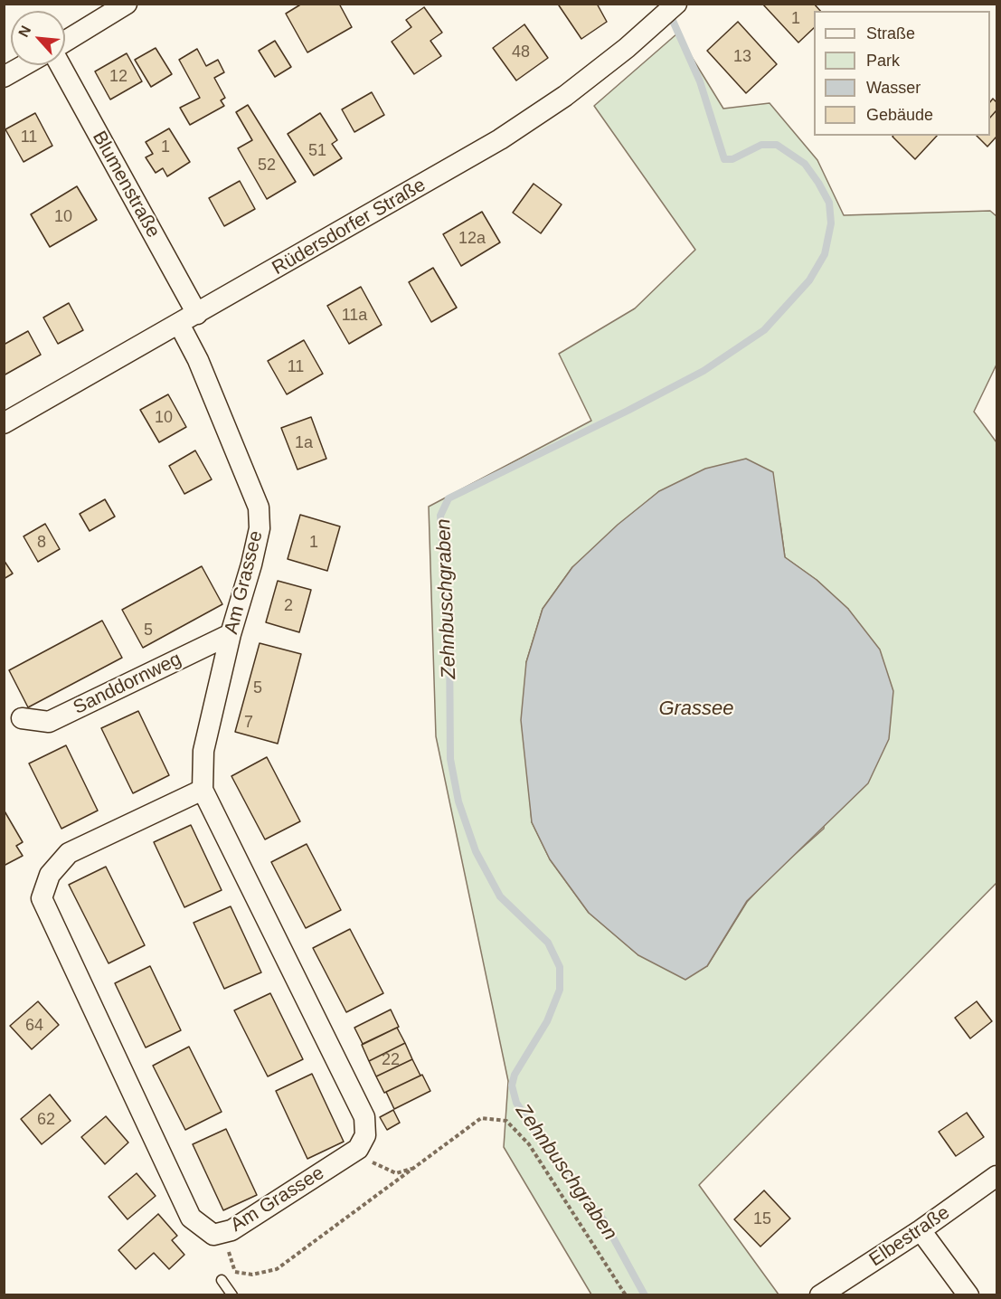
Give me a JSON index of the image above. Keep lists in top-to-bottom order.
{
  "streets": {
    "street": [
      "Blumenstraße",
      "Rüdersdorfer Straße",
      "Am Grassee",
      "Sanddornweg",
      "Elbestraße"
    ]
  },
  "crossings": [
    ["Blumenstraße", "Rüdersdorfer Straße"],
    ["Rüdersdorfer Straße", "Am Grassee"],
    ["Am Grassee", "Sanddornweg"]
  ],
  "water": ["Zehnbuschgraben", "Grassee"],
  "house_numbers": [
    "1",
    "48",
    "13",
    "12",
    "11",
    "1",
    "51",
    "52",
    "10",
    "12a",
    "11a",
    "11",
    "10",
    "1a",
    "8",
    "1",
    "2",
    "5",
    "5",
    "7",
    "64",
    "22",
    "62",
    "15"
  ],
  "legend": [
    "Straße",
    "Park",
    "Wasser",
    "Gebäude"
  ],
  "north": "top left"
}
